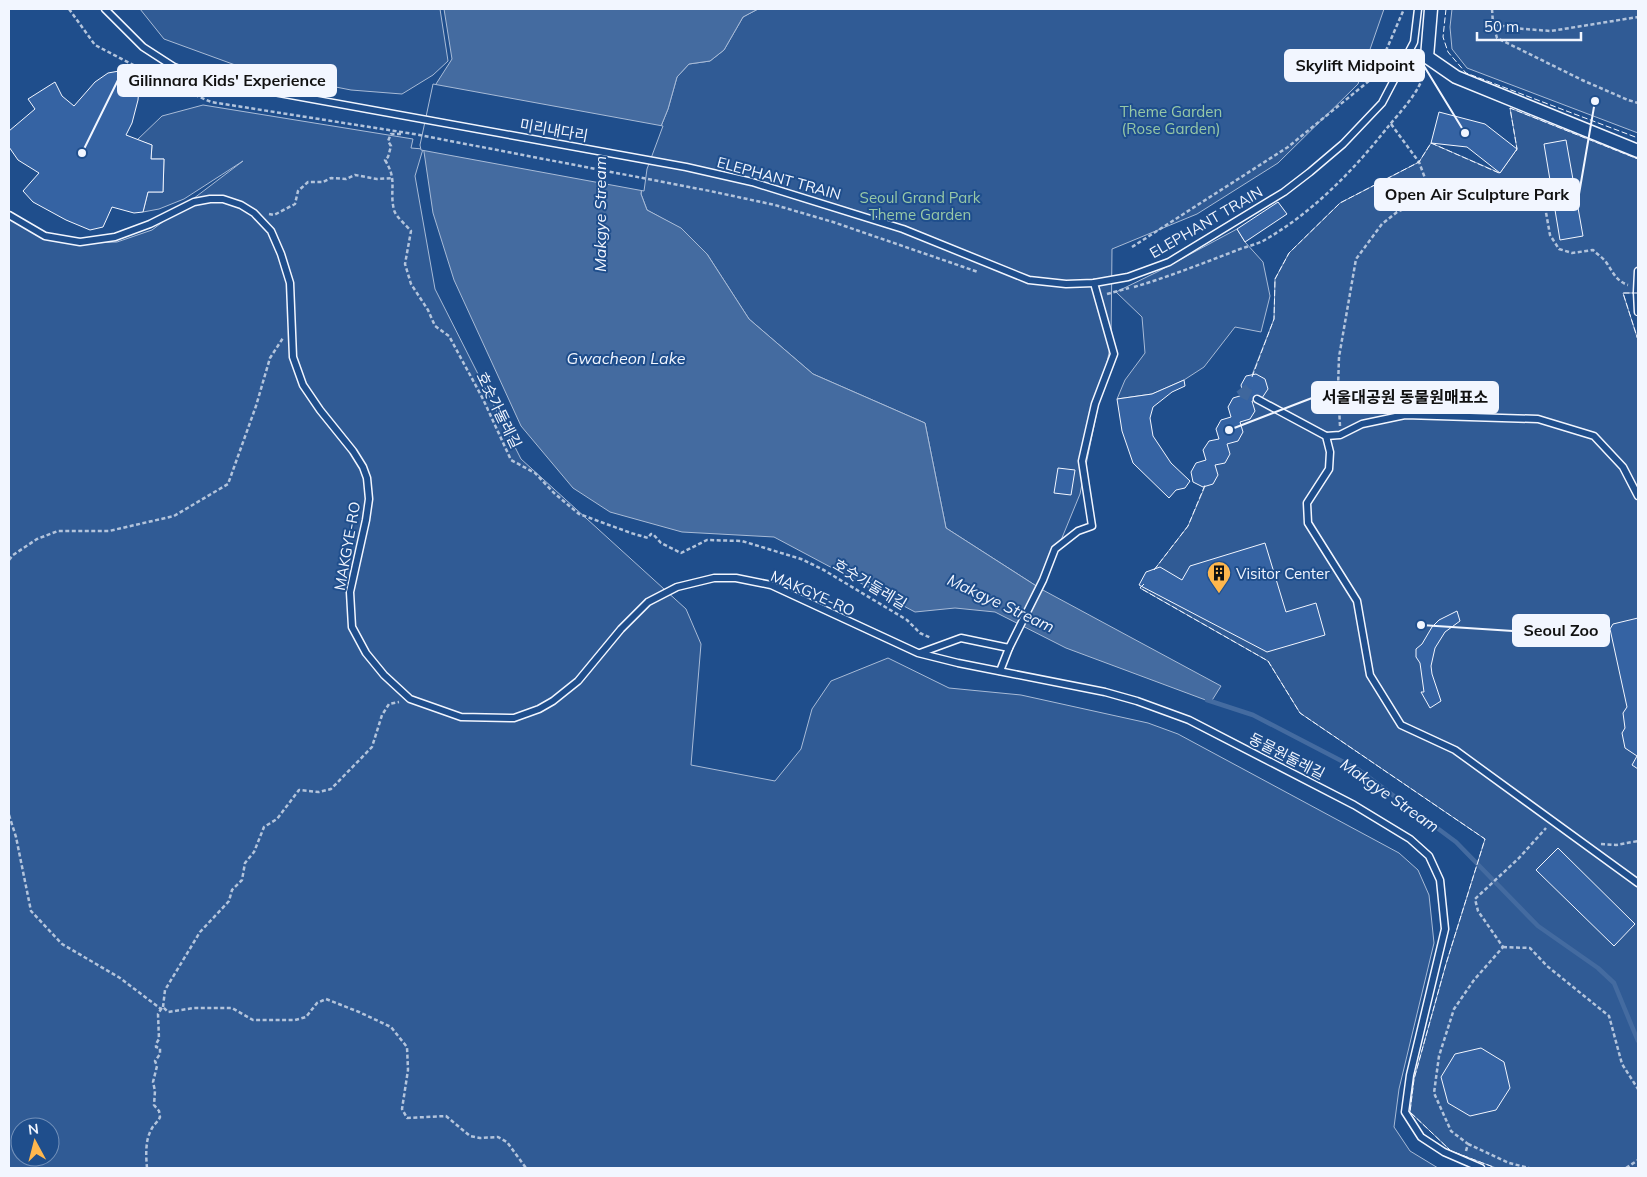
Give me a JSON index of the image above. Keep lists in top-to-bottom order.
{
  "streets": {
    "lane": [
      "미리내다리",
      "ELEPHANT TRAIN",
      "MAKGYE-RO",
      "동물원둘레길"
    ],
    "path": ["호숫가둘레길"]
  },
  "crossings": [
    ["미리내다리", "ELEPHANT TRAIN"],
    ["미리내다리", "호숫가둘레길"],
    ["MAKGYE-RO", "동물원둘레길"]
  ],
  "water": ["Makgye Stream", "Gwacheon Lake"],
  "parks": ["Theme Garden (Rose Garden)", "Seoul Grand Park Theme Garden"],
  "places": {
    "other": [
      "Open Air Sculpture Park",
      "Skylift Midpoint",
      "Gilinnara Kids' Experience",
      "서울대공원 동물원매표소",
      "Seoul Zoo"
    ],
    "building": ["Visitor Center"]
  },
  "scale_bar": "50 m",
  "north": "top"
}
